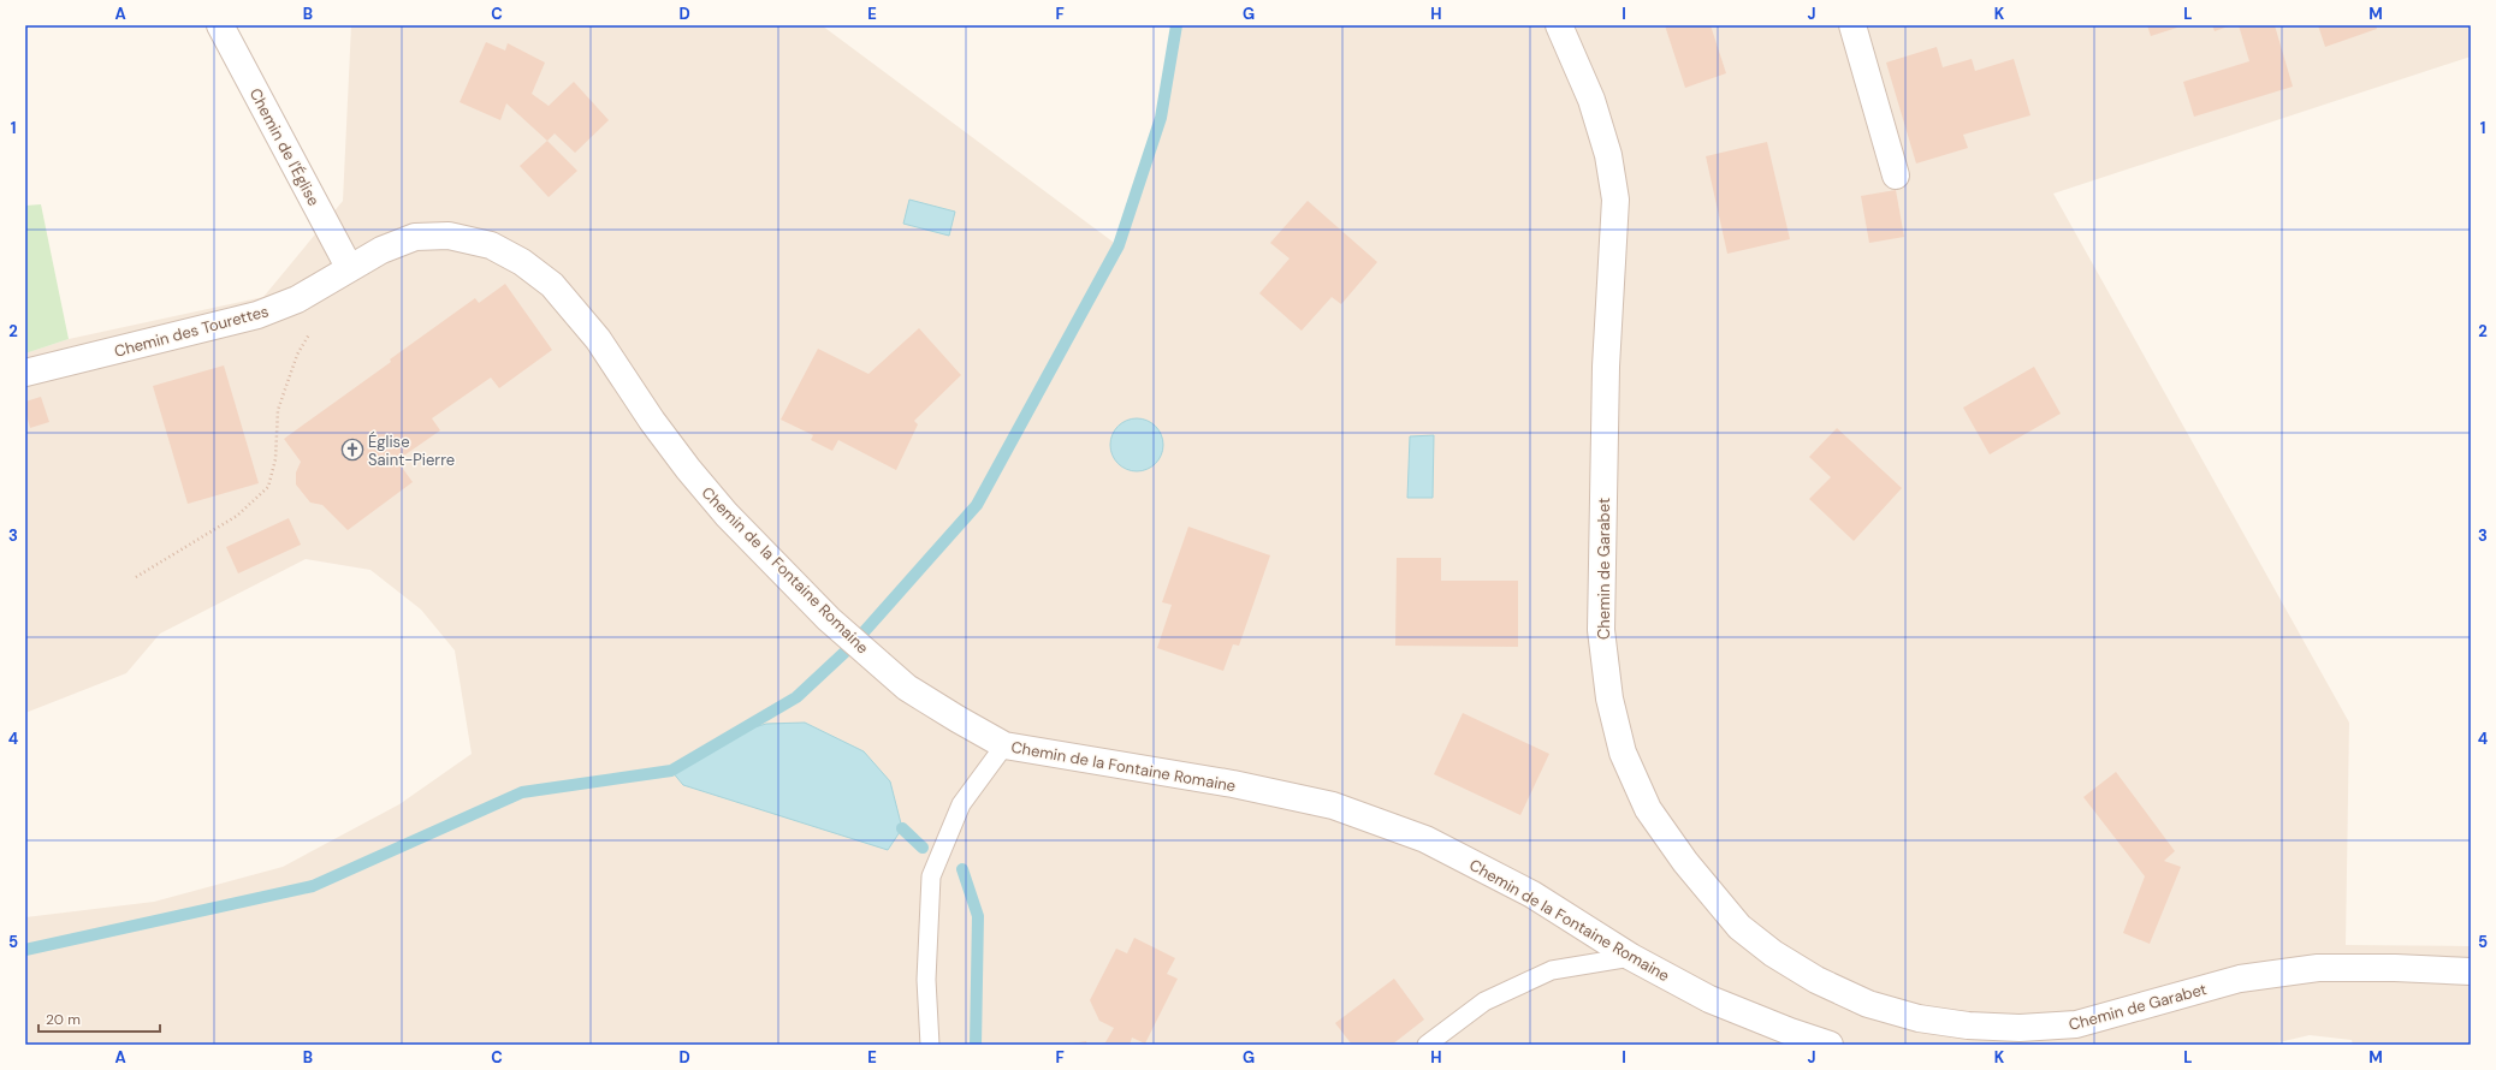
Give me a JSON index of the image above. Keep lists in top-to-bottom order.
{
  "streets": {
    "street": [
      "Chemin de l'Église",
      "Chemin des Tourettes",
      "Chemin de Garabet",
      "Chemin de la Fontaine Romaine"
    ]
  },
  "crossings": [
    ["Chemin de l'Église", "Chemin des Tourettes"],
    ["Chemin de l'Église", "Chemin de la Fontaine Romaine"],
    ["Chemin des Tourettes", "Chemin de la Fontaine Romaine"]
  ],
  "places": {
    "church": ["Église Saint-Pierre"]
  },
  "scale_bar": "20 m",
  "grid": {
    "columns": [
      "A",
      "B",
      "C",
      "D",
      "E",
      "F",
      "G",
      "H",
      "I",
      "J",
      "K",
      "L",
      "M"
    ],
    "rows": [
      "1",
      "2",
      "3",
      "4",
      "5"
    ]
  }
}
